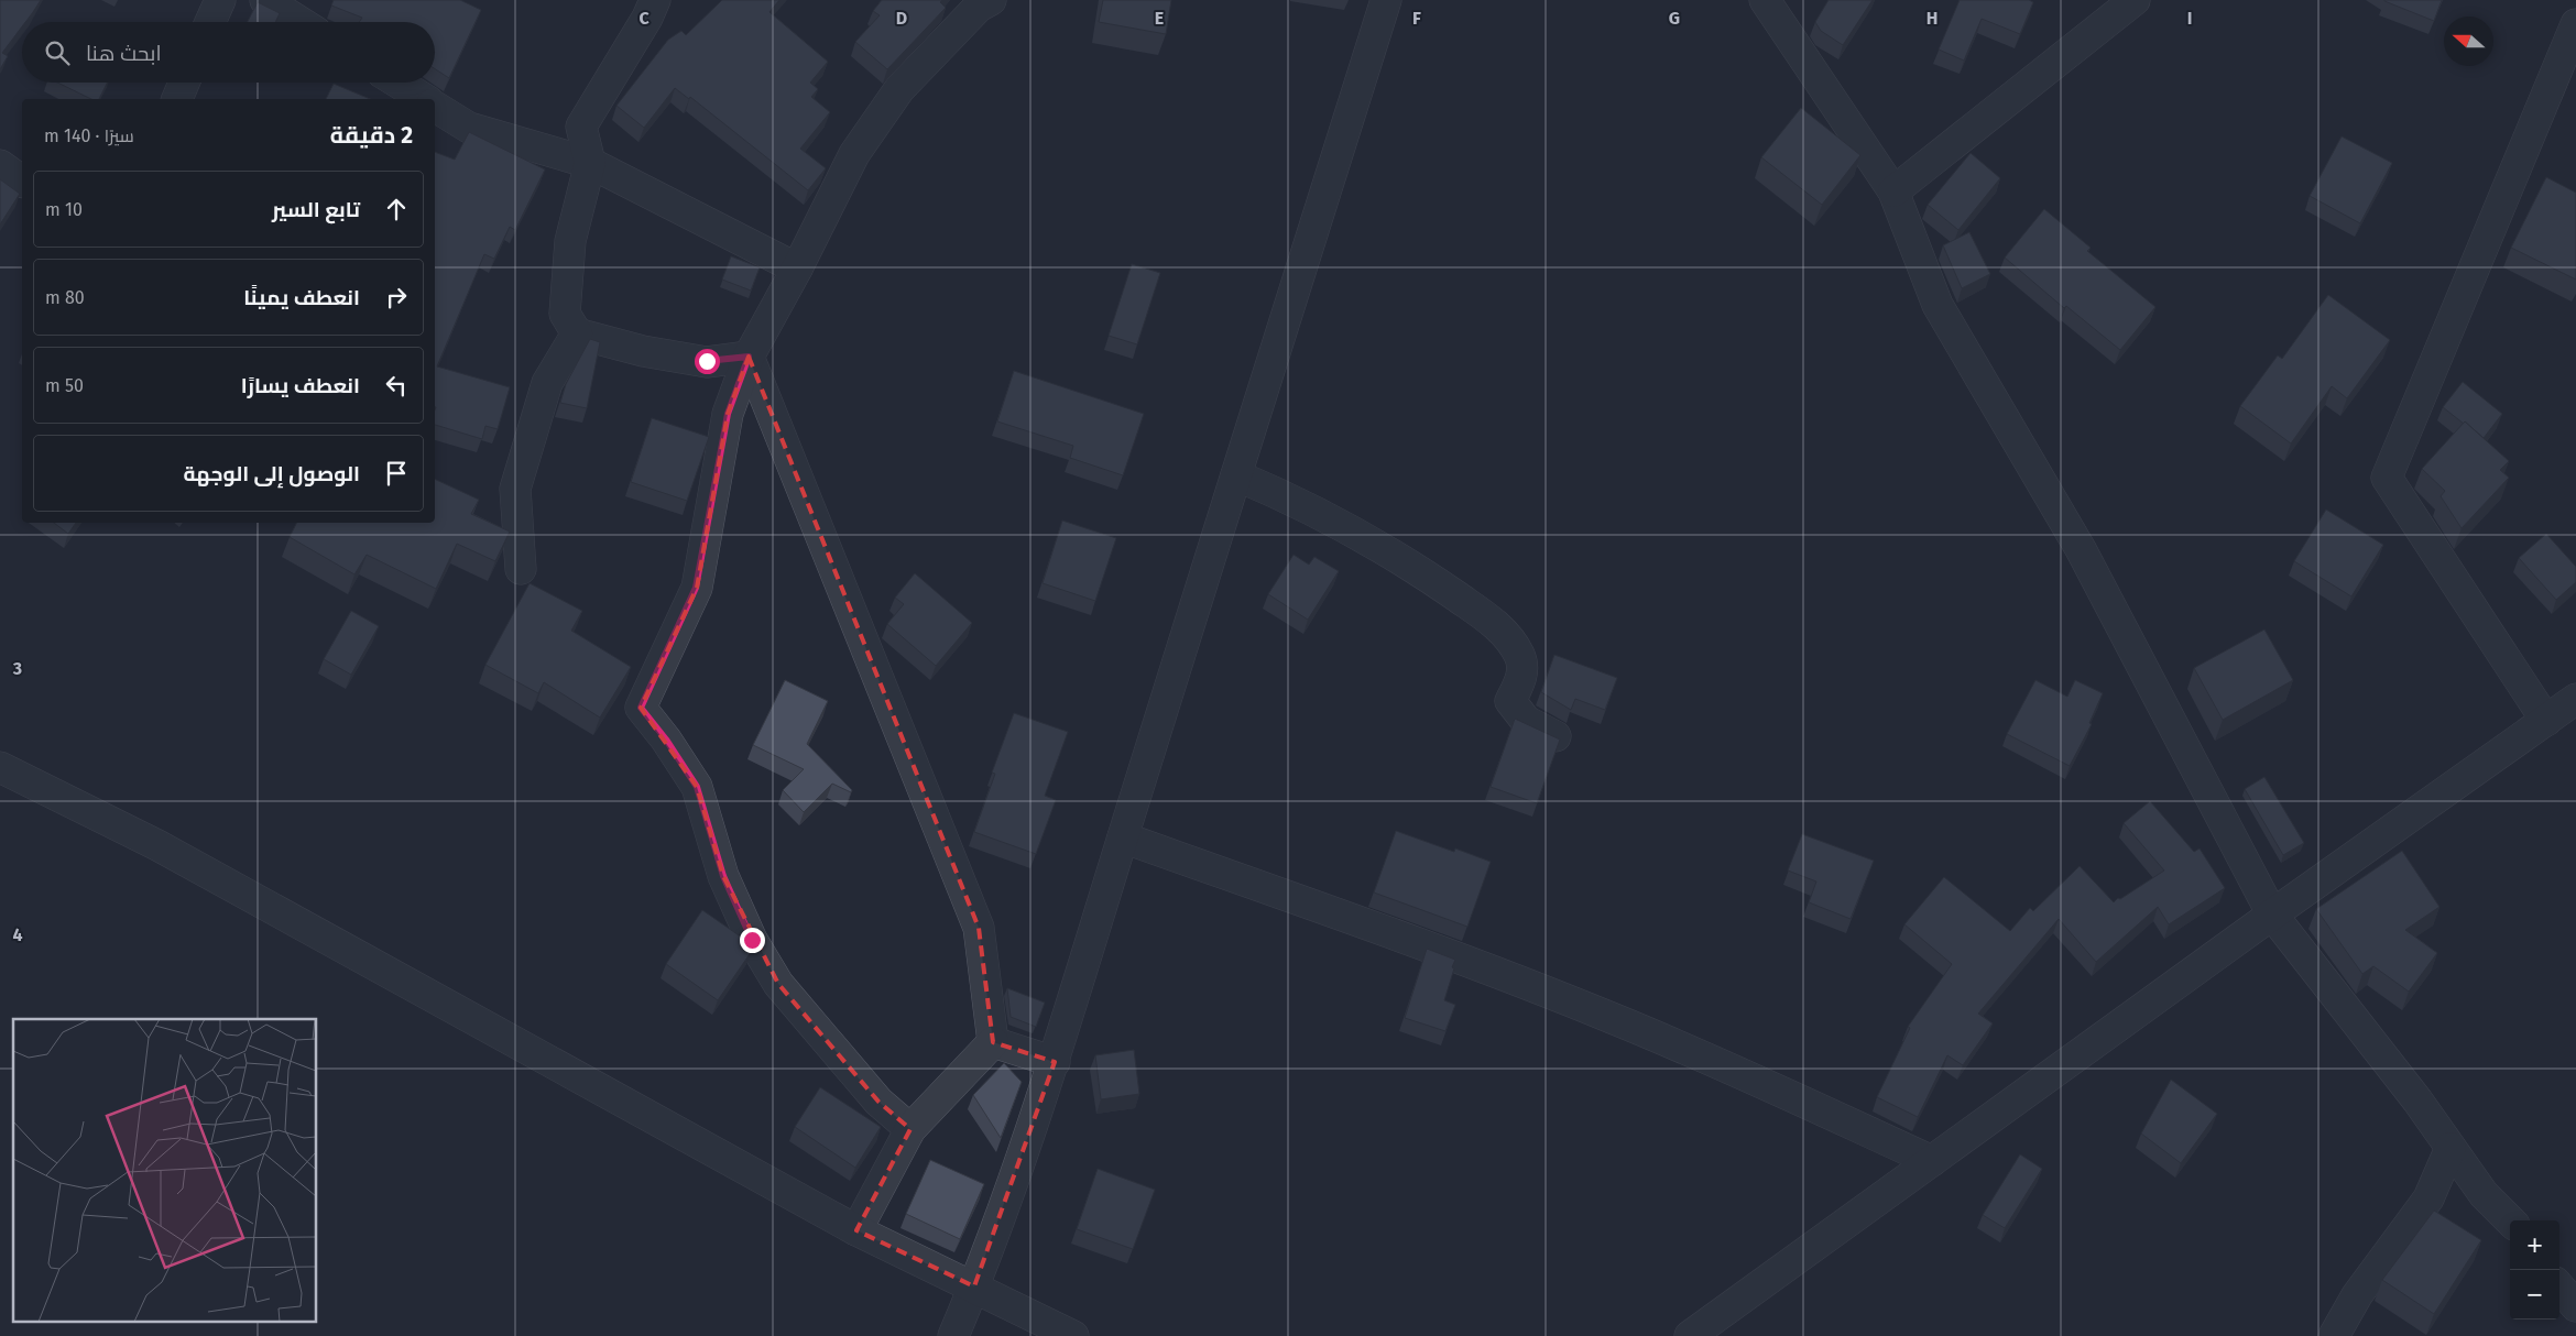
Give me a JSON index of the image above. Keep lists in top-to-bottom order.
{
  "north": "left",
  "page": {
    "search": "ابحث هنا",
    "heading": ["2 دقيقة", "سيرًا · 140 m"],
    "list": [
      ["تابع السير", "10 m"],
      ["انعطف يمينًا", "80 m"],
      ["انعطف يسارًا", "50 m"],
      "الوصول إلى الوجهة"
    ],
    "map_buttons": ["+", "−"]
  },
  "grid": {
    "columns": [
      "C",
      "D",
      "E",
      "F",
      "G",
      "H",
      "I"
    ],
    "rows": ["3", "4"]
  }
}
